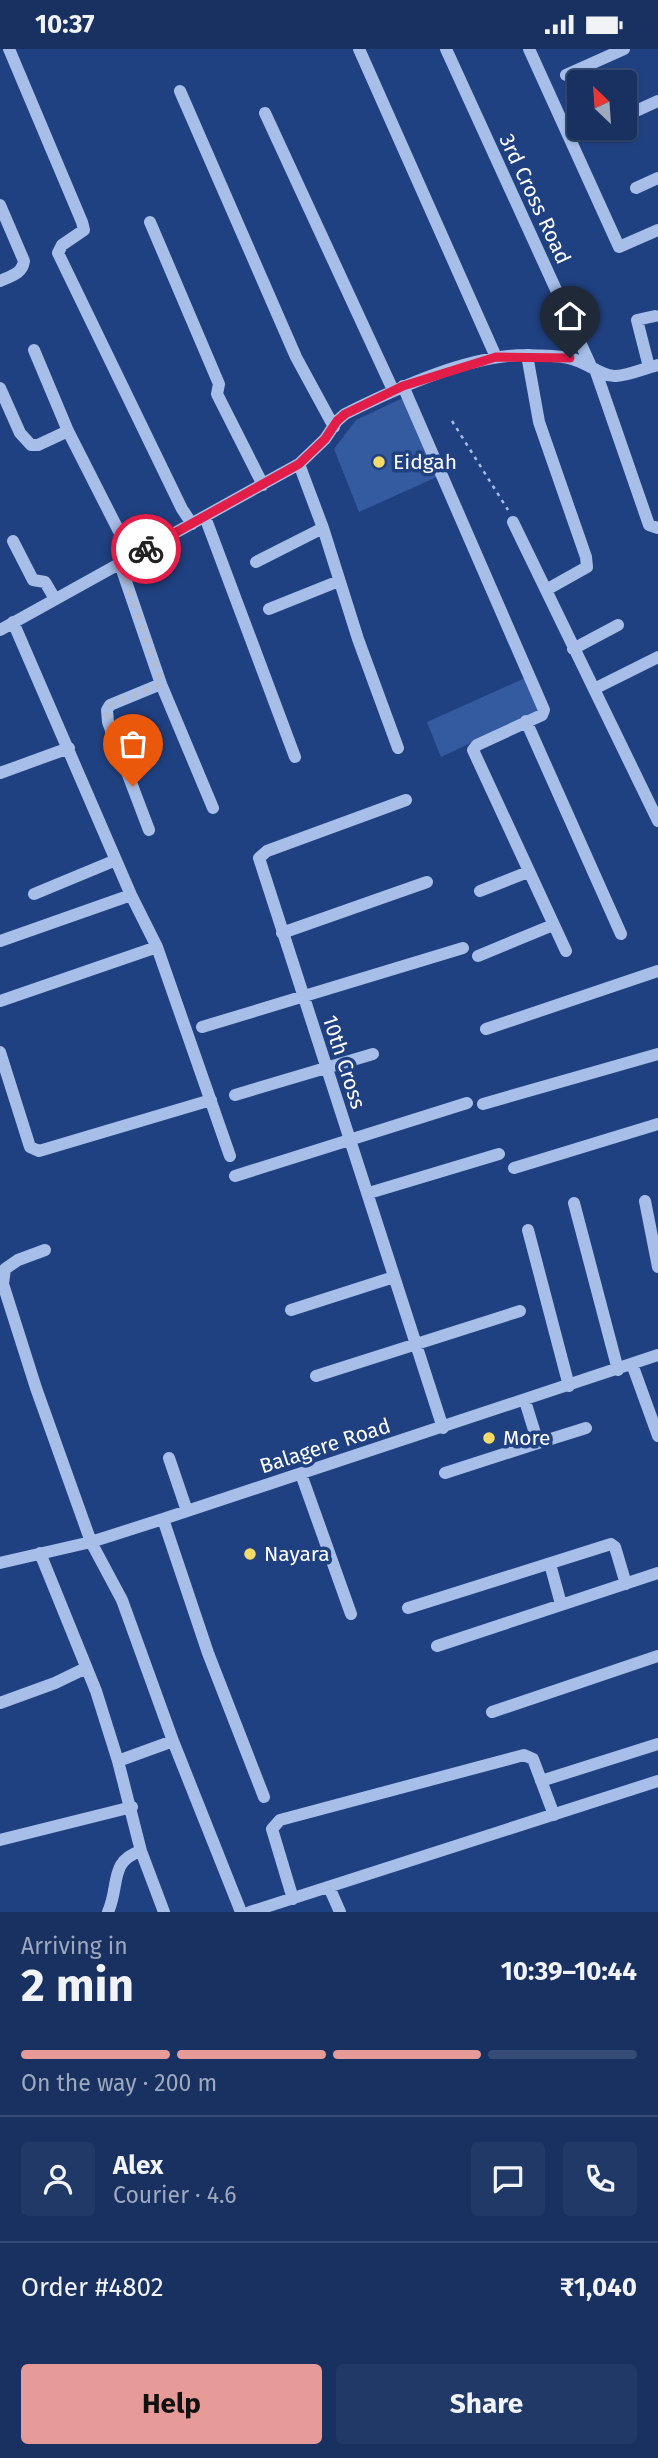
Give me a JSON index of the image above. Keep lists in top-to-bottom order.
{
  "streets": {
    "street": ["3rd Cross Road", "10th Cross", "Balagere Road"]
  },
  "crossings": [
    ["10th Cross", "Balagere Road"]
  ],
  "places": ["Eidgah", "More", "Nayara"],
  "north": "top left",
  "page": {
    "status": "10:37",
    "heading": ["2 min", "Arriving in", "10:39–10:44"],
    "panel": [
      "Alex",
      "Courier · 4.6",
      "Order #4802",
      "₹1,040"
    ],
    "bar": "On the way · 200 m",
    "buttons": ["Help", "Share"]
  }
}
